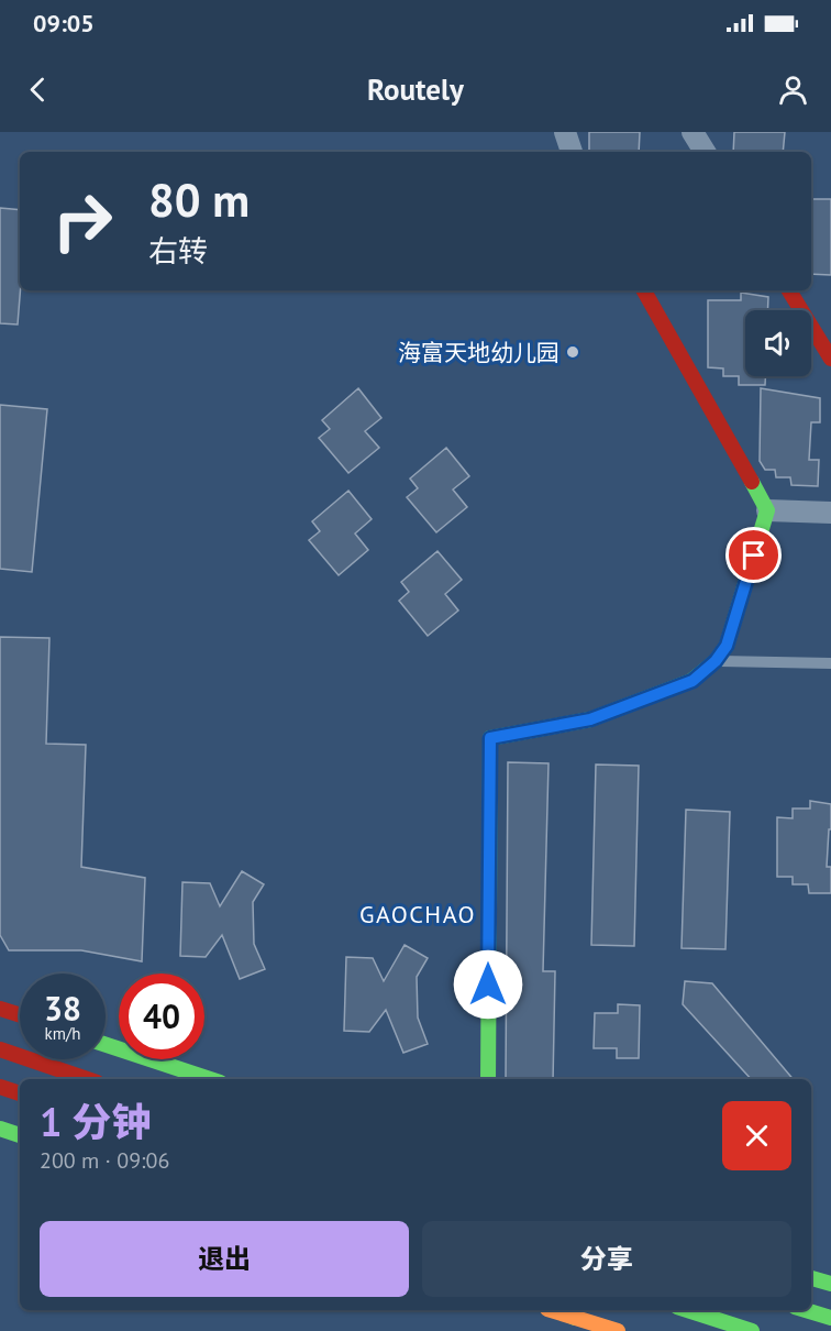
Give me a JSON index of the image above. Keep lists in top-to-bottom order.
{
  "districts": ["GAOCHAO"],
  "places": ["海富天地幼儿园"],
  "page": {
    "status": "09:05",
    "header": "Routely",
    "turn": ["80 m", "右转"],
    "speed": "38 km/h",
    "limit": "40",
    "heading": ["1 分钟", "200 m · 09:06"],
    "buttons": ["退出", "分享"]
  }
}
